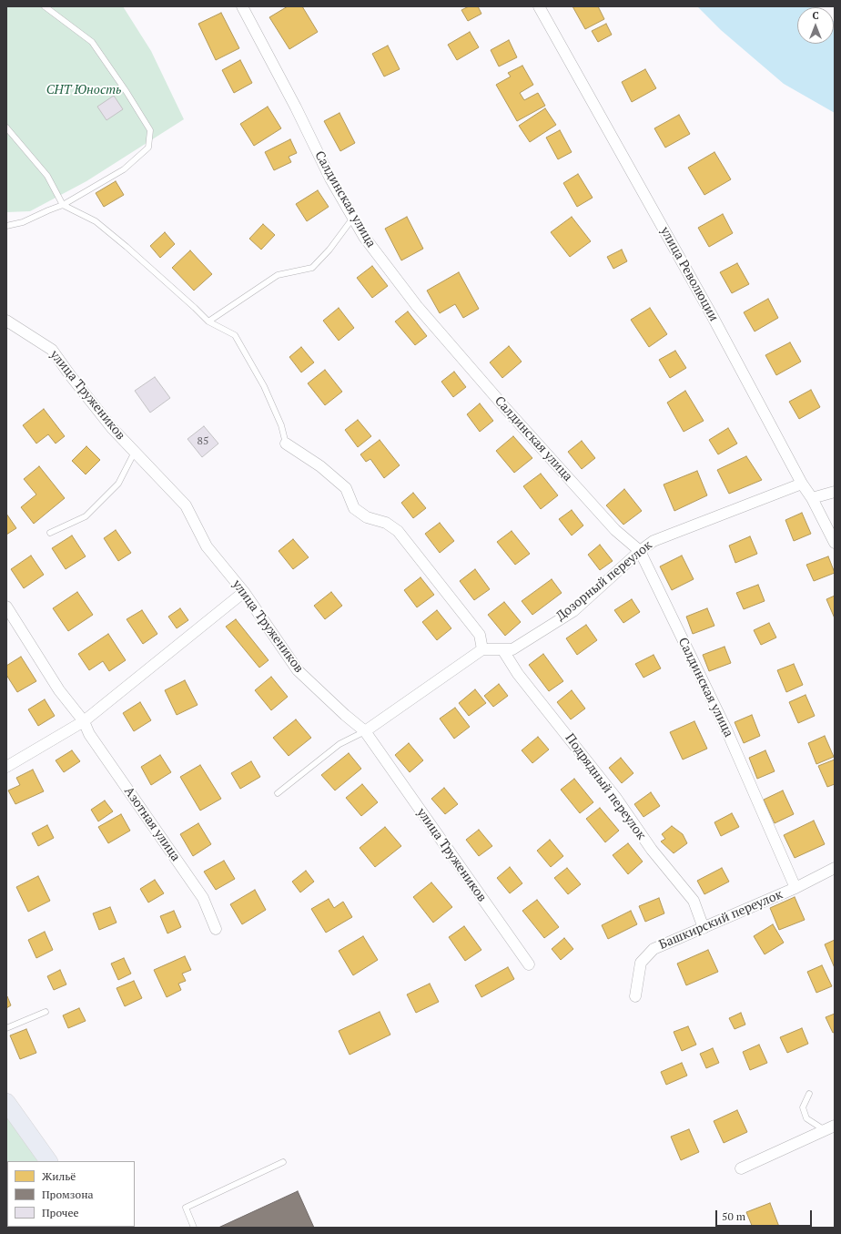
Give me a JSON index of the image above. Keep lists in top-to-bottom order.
{
  "streets": {
    "street": [
      "Салдинская улица",
      "улица Революции",
      "улица Тружеников",
      "Дозорный переулок",
      "Подрядный переулок",
      "Азотная улица",
      "Башкирский переулок"
    ]
  },
  "crossings": [
    ["Салдинская улица", "Дозорный переулок"],
    ["Салдинская улица", "Башкирский переулок"],
    ["улица Революции", "Дозорный переулок"],
    ["Дозорный переулок", "Подрядный переулок"],
    ["Подрядный переулок", "Башкирский переулок"]
  ],
  "parks": ["СНТ Юность"],
  "house_numbers": ["85"],
  "legend": ["Жильё", "Промзона", "Прочее"],
  "scale_bar": "50 m",
  "north": "top"
}
